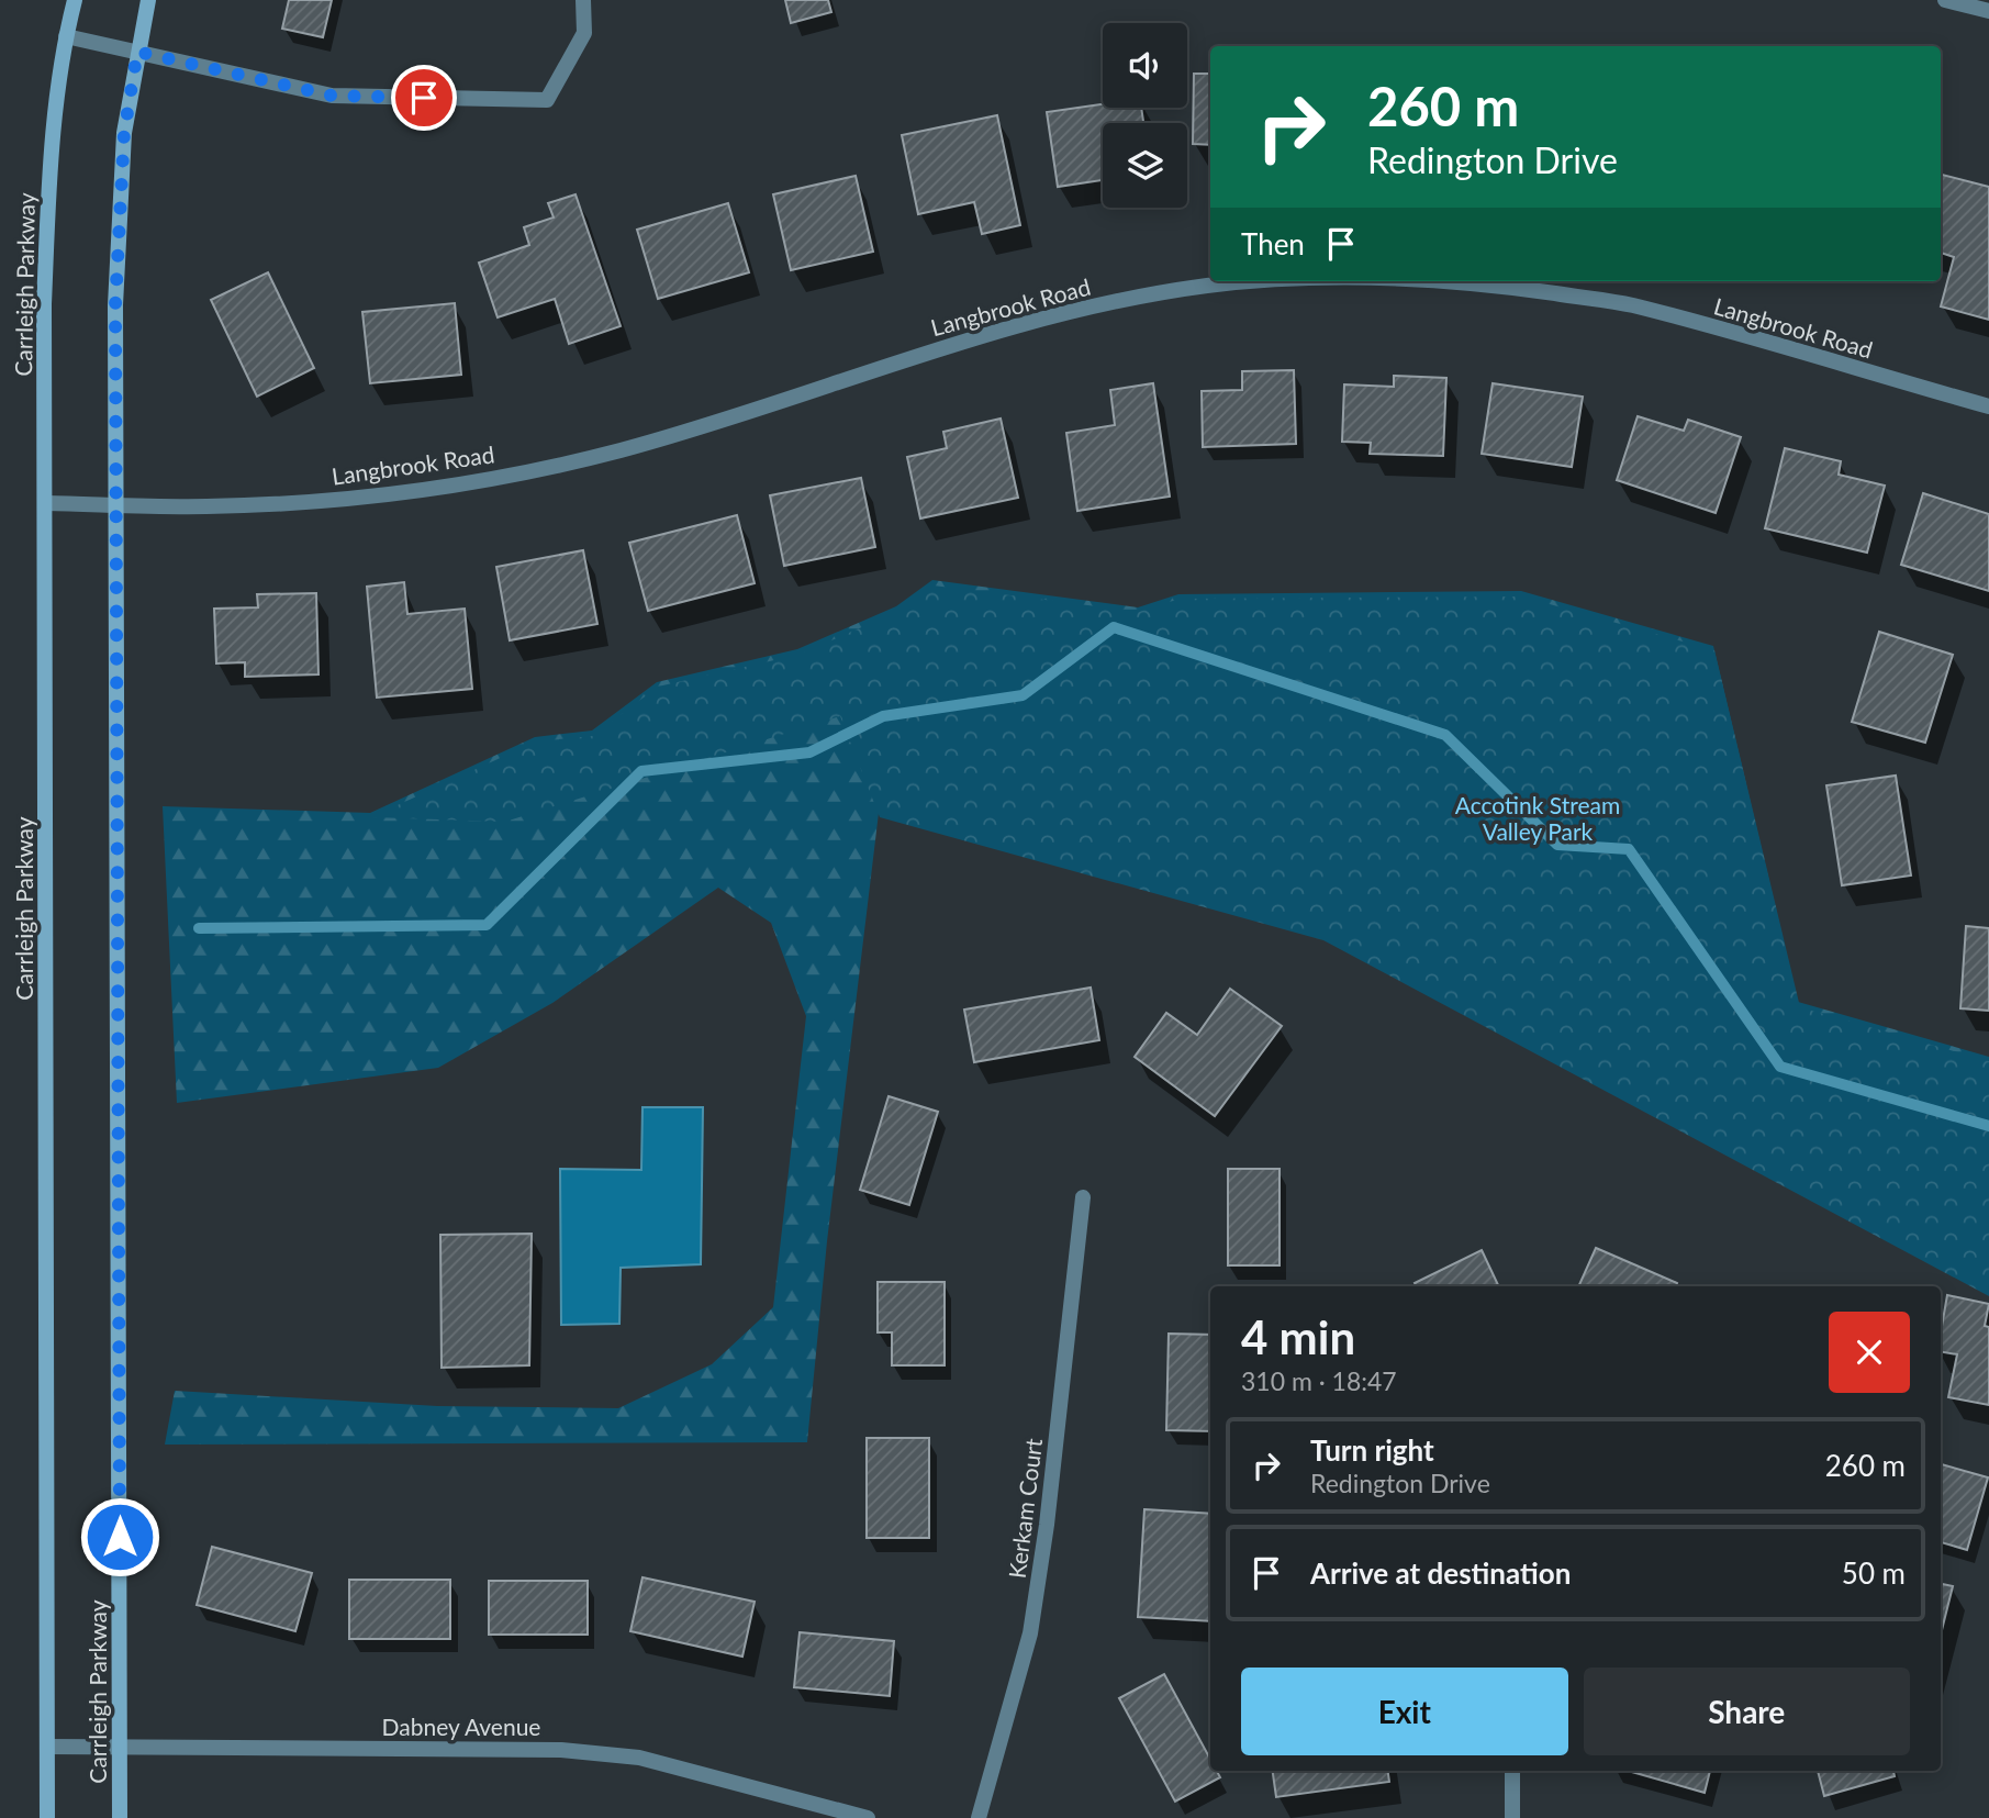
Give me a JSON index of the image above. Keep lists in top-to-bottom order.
{
  "streets": {
    "street": [
      "Carrleigh Parkway",
      "Langbrook Road",
      "Kerkam Court",
      "Dabney Avenue"
    ]
  },
  "crossings": [
    ["Carrleigh Parkway", "Langbrook Road"],
    ["Carrleigh Parkway", "Dabney Avenue"]
  ],
  "parks": ["Accotink Stream Valley Park"],
  "page": {
    "turn": ["260 m", "Redington Drive"],
    "then": "Then",
    "heading": ["4 min", "310 m · 18:47"],
    "list": [
      {
        "name": "Turn right",
        "note": "Redington Drive",
        "value": "260 m"
      },
      {
        "name": "Arrive at destination",
        "value": "50 m"
      }
    ],
    "buttons": ["Exit", "Share"]
  }
}
